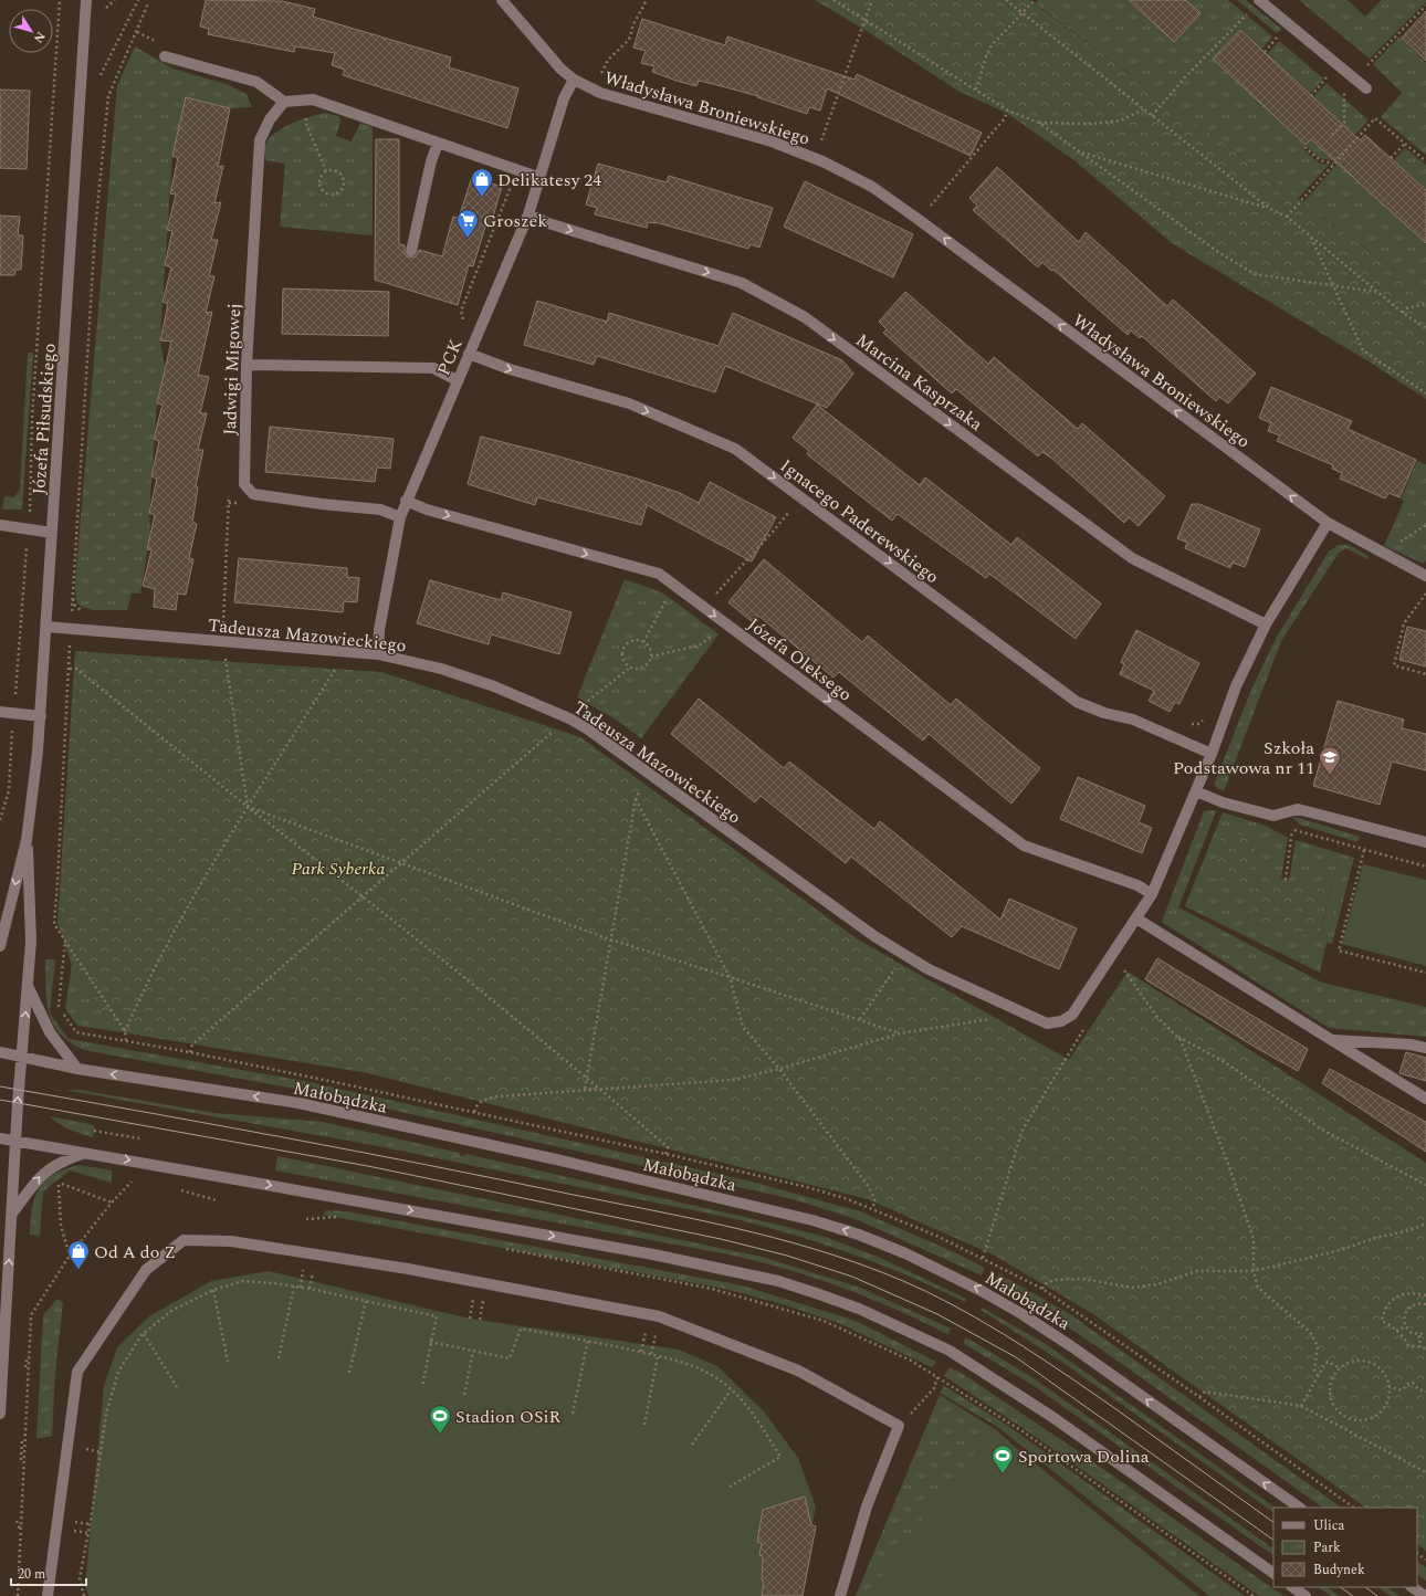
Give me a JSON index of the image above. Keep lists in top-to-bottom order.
{
  "streets": {
    "street": [
      "Władysława Broniewskiego",
      "PCK",
      "Jadwigi Migowej",
      "Marcina Kasprzaka",
      "Józefa Piłsudskiego",
      "Ignacego Paderewskiego",
      "Tadeusza Mazowieckiego",
      "Józefa Oleksego",
      "Małobądzka"
    ]
  },
  "crossings": [
    ["Władysława Broniewskiego", "PCK"],
    ["PCK", "Jadwigi Migowej"],
    ["PCK", "Marcina Kasprzaka"],
    ["PCK", "Ignacego Paderewskiego"],
    ["PCK", "Tadeusza Mazowieckiego"],
    ["PCK", "Józefa Oleksego"],
    ["Józefa Piłsudskiego", "Tadeusza Mazowieckiego"],
    ["Józefa Piłsudskiego", "Małobądzka"]
  ],
  "one_way": [
    "Władysława Broniewskiego",
    "Marcina Kasprzaka",
    "Ignacego Paderewskiego",
    "Józefa Oleksego"
  ],
  "parks": ["Park Syberka"],
  "places": {
    "shop": ["Delikatesy 24", "Od A do Z"],
    "supermarket": ["Groszek"],
    "school or university": ["Szkoła Podstawowa nr 11"],
    "sports": ["Stadion OSiR", "Sportowa Dolina"]
  },
  "legend": ["Ulica", "Park", "Budynek"],
  "scale_bar": "20 m",
  "north": "bottom right"
}
